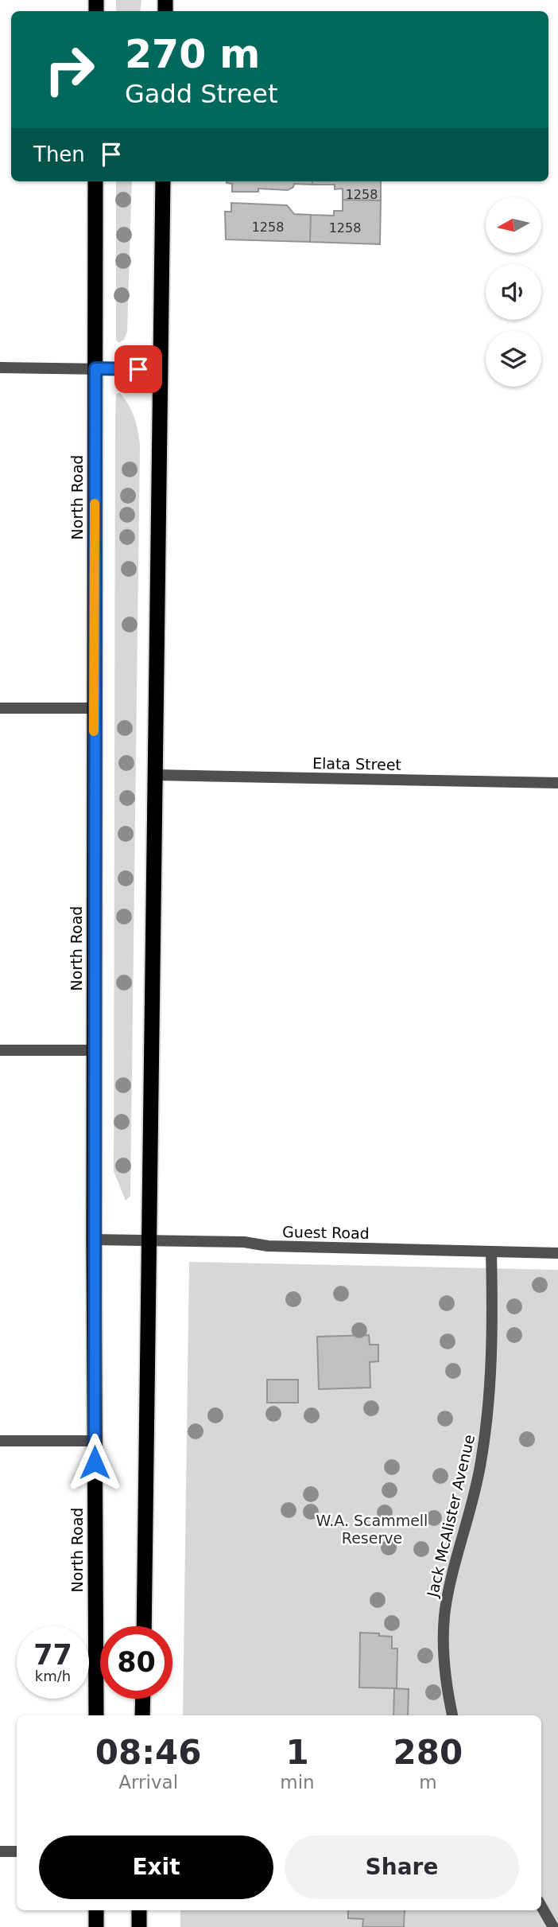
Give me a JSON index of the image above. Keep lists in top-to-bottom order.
{
  "streets": {
    "highway": ["North Road"],
    "street": ["Elata Street", "Guest Road", "Jack McAlister Avenue"]
  },
  "crossings": [
    ["North Road", "Guest Road"],
    ["Guest Road", "Jack McAlister Avenue"]
  ],
  "parks": ["W.A. Scammell Reserve"],
  "house_numbers": ["1258", "1258", "1258"],
  "north": "left",
  "page": {
    "turn": ["270 m", "Gadd Street"],
    "then": "Then",
    "speed": "77 km/h",
    "limit": "80",
    "eta": [
      "08:46",
      "Arrival",
      "1",
      "min",
      "280",
      "m"
    ],
    "buttons": ["Exit", "Share"]
  }
}
